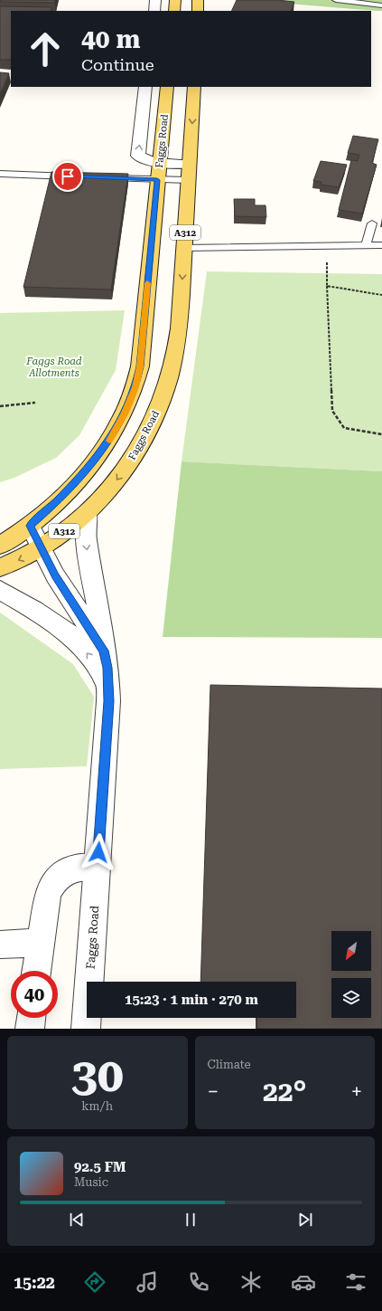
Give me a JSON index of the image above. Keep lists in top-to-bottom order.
{
  "streets": {
    "main road": ["Faggs Road", "A312"]
  },
  "crossings": [
    ["Faggs Road", "A312"]
  ],
  "parks": ["Faggs Road Allotments"],
  "north": "bottom left",
  "page": {
    "turn": ["40 m", "Continue"],
    "limit": "40",
    "trip": "15:23 · 1 min · 270 m",
    "tile": [
      ["30", "km/h"],
      "Climate"
    ],
    "heat": ["−", "22°", "+"],
    "song": ["92.5 FM", "Music"],
    "tabs": "15:22"
  }
}
